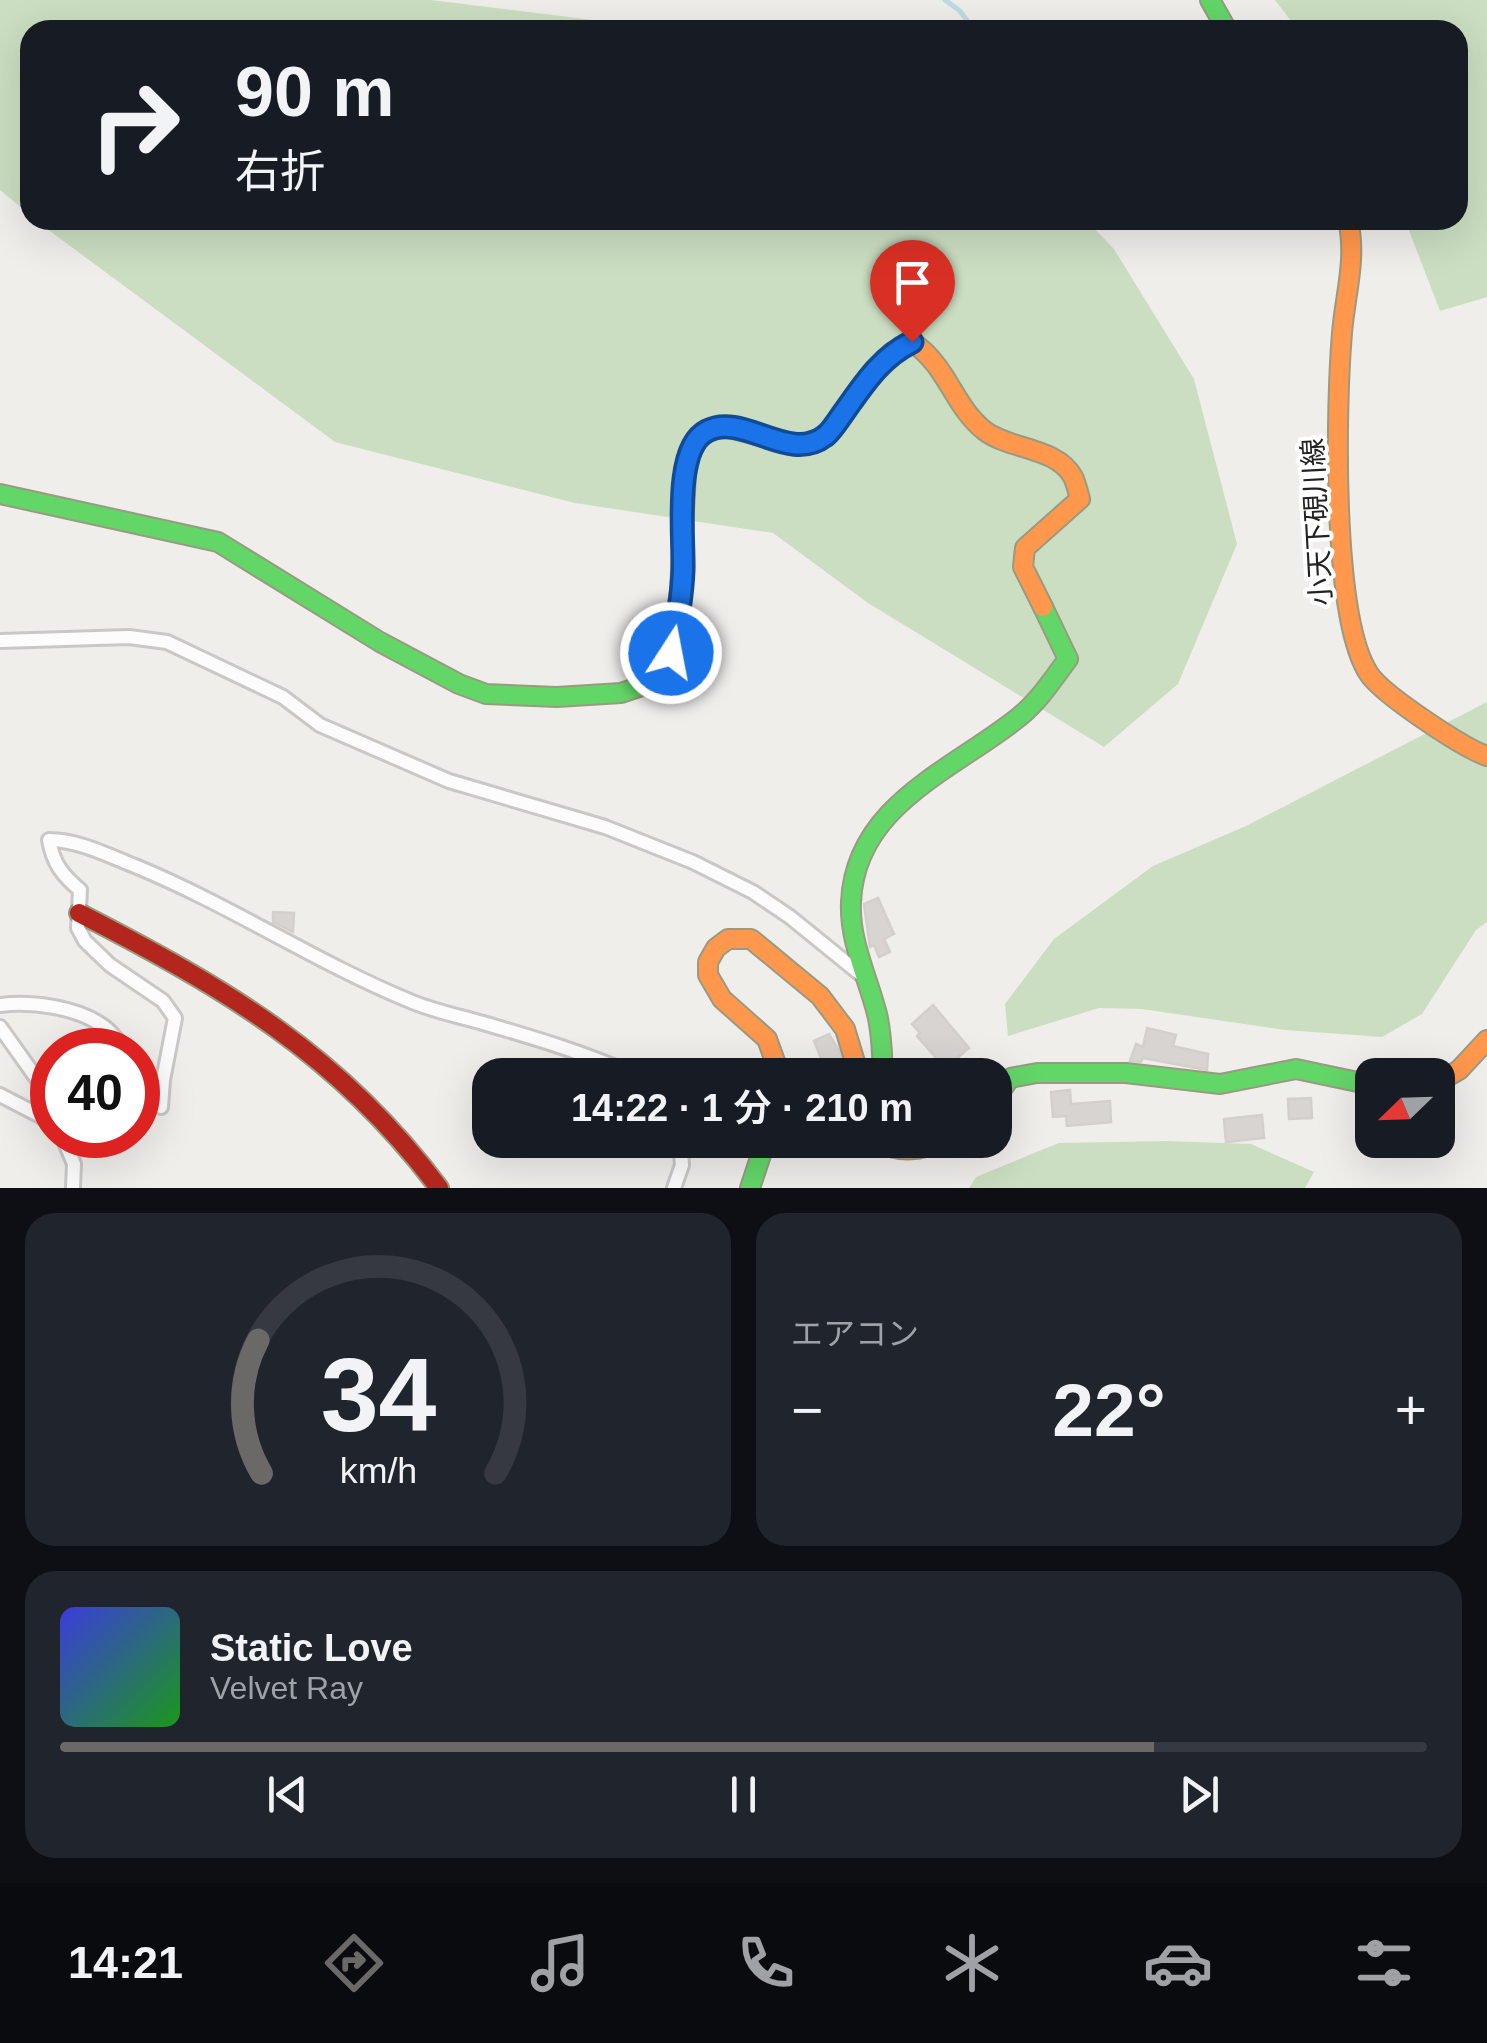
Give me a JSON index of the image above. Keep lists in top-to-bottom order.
{
  "streets": {
    "street": ["小天下硯川線"]
  },
  "north": "bottom left",
  "page": {
    "turn": ["90 m", "右折"],
    "limit": "40",
    "trip": "14:22 · 1 分 · 210 m",
    "tile": "エアコン",
    "heat": ["−", "22°", "+"],
    "song": ["Static Love", "Velvet Ray"],
    "tabs": "14:21",
    "gauge": ["34", "km/h"]
  }
}
